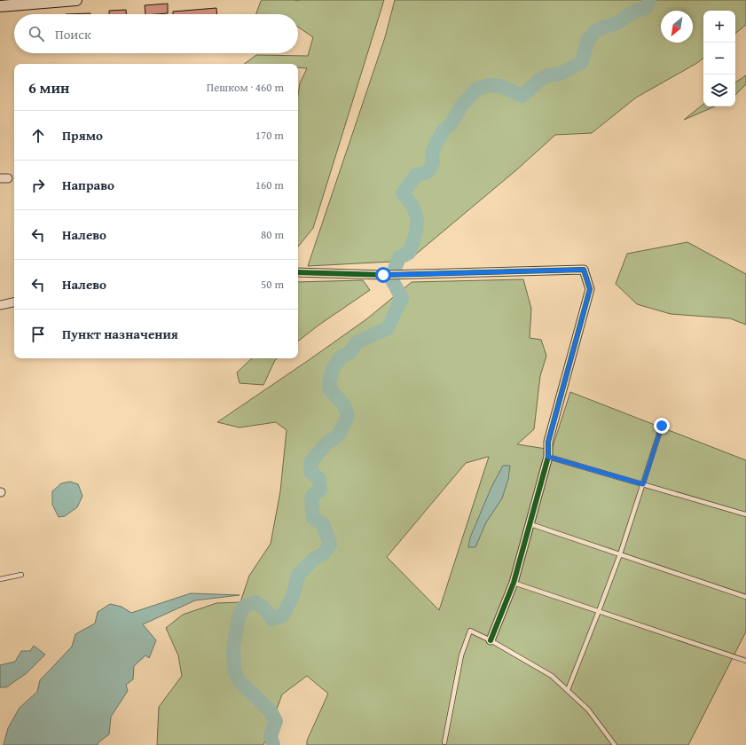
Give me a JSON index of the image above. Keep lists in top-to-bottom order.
{
  "north": "bottom left",
  "page": {
    "map_buttons": ["+", "−"],
    "search": "Поиск",
    "heading": ["6 мин", "Пешком · 460 m"],
    "list": [
      ["Прямо", "170 m"],
      ["Направо", "160 m"],
      ["Налево", "80 m"],
      ["Налево", "50 m"],
      "Пункт назначения"
    ]
  }
}
